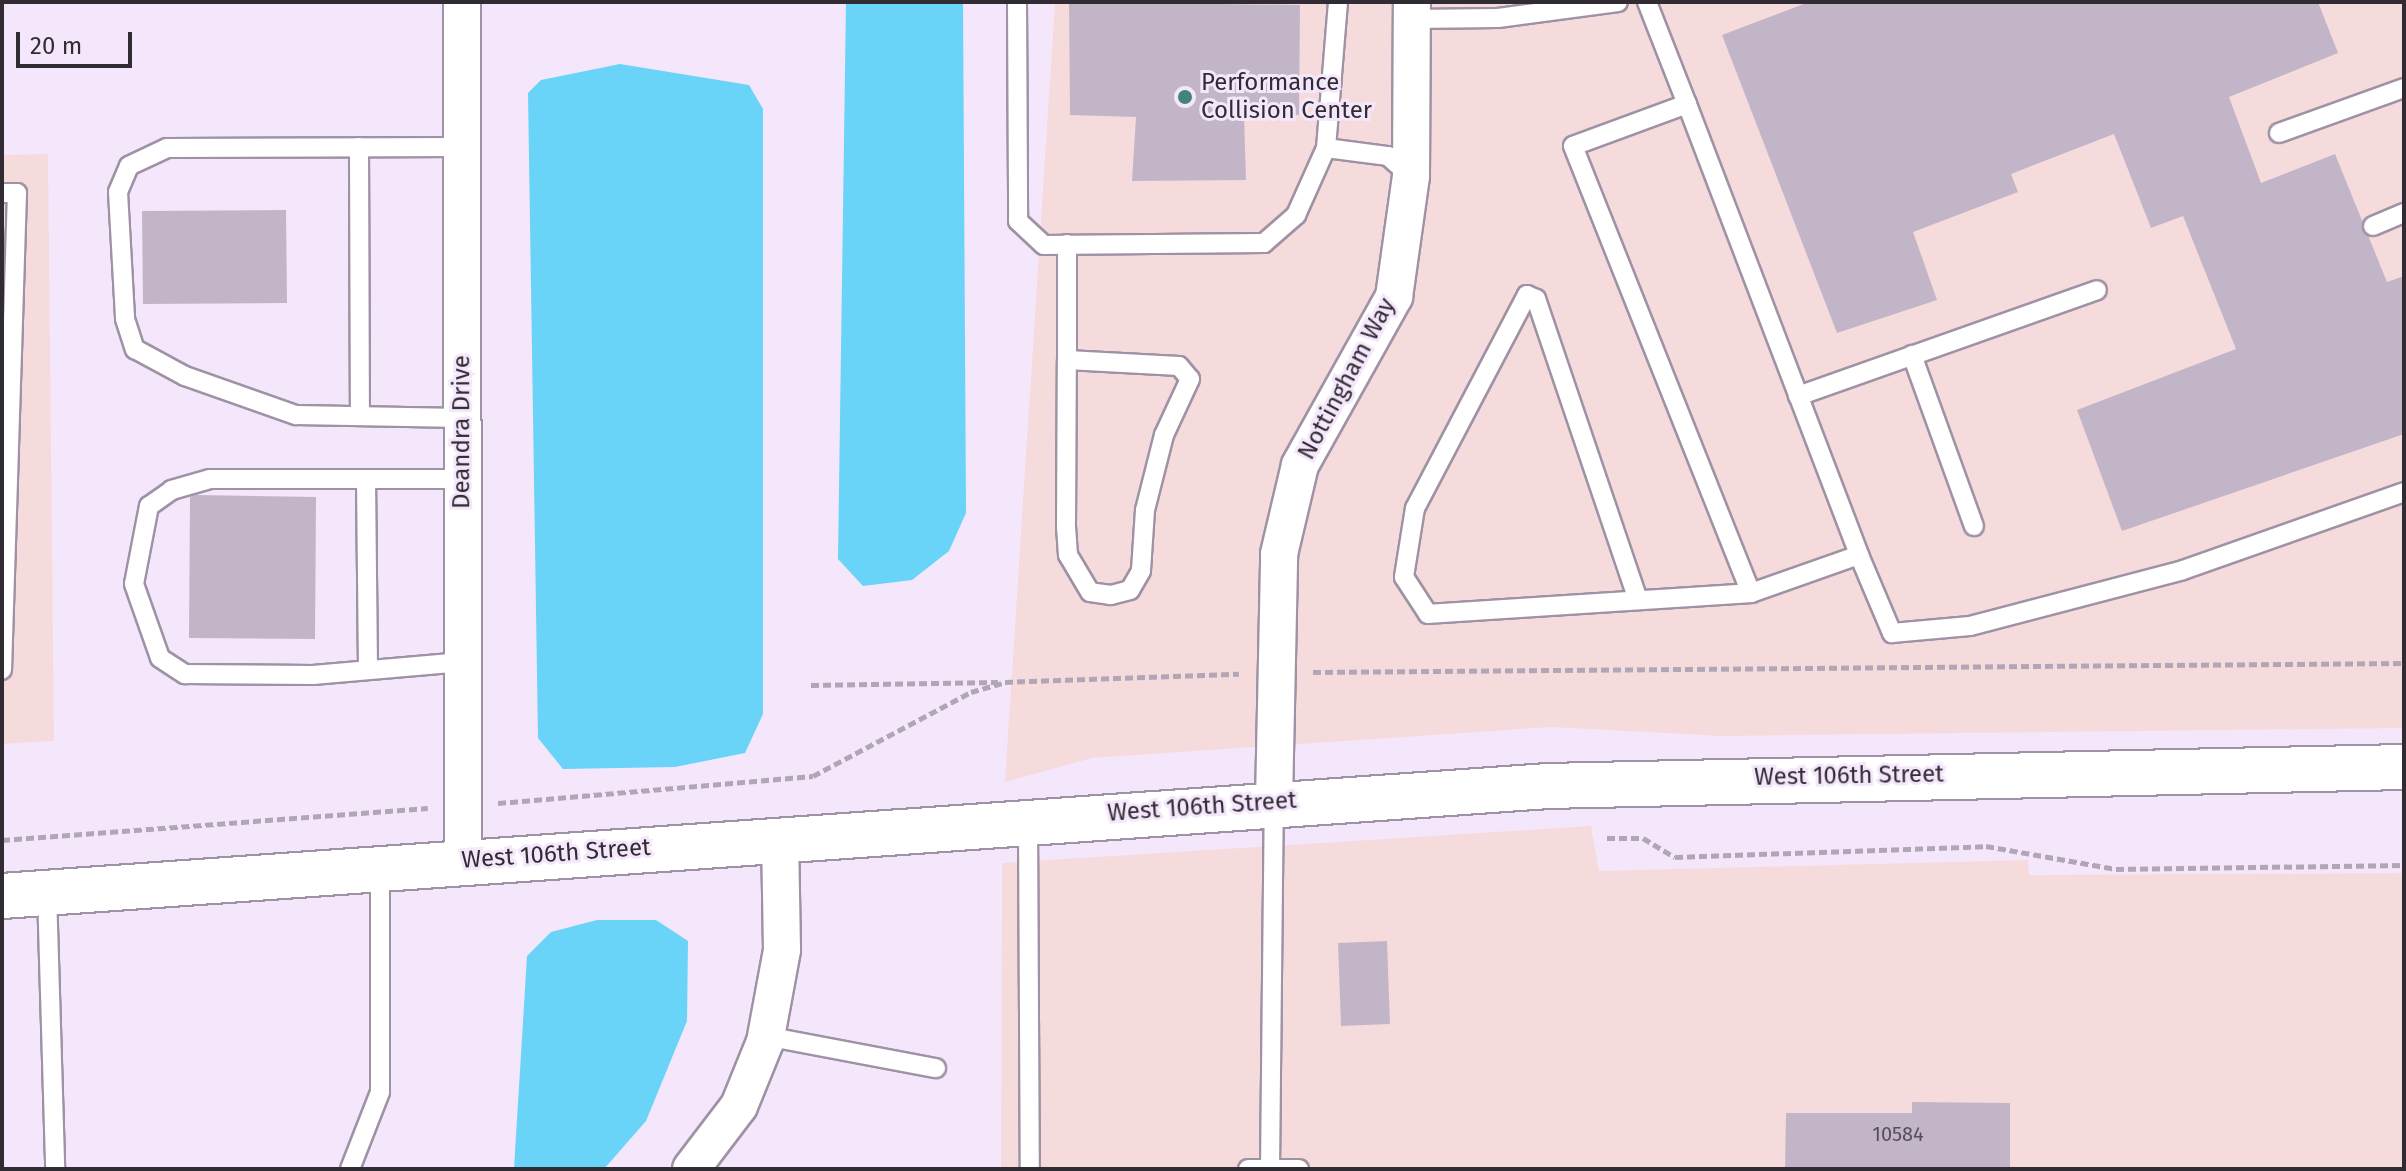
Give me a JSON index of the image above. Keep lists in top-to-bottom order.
{
  "streets": {
    "street": ["Nottingham Way", "Deandra Drive", "West 106th Street"]
  },
  "crossings": [
    ["Nottingham Way", "West 106th Street"],
    ["Deandra Drive", "West 106th Street"]
  ],
  "places": ["Performance Collision Center"],
  "house_numbers": ["10584"],
  "scale_bar": "20 m"
}
